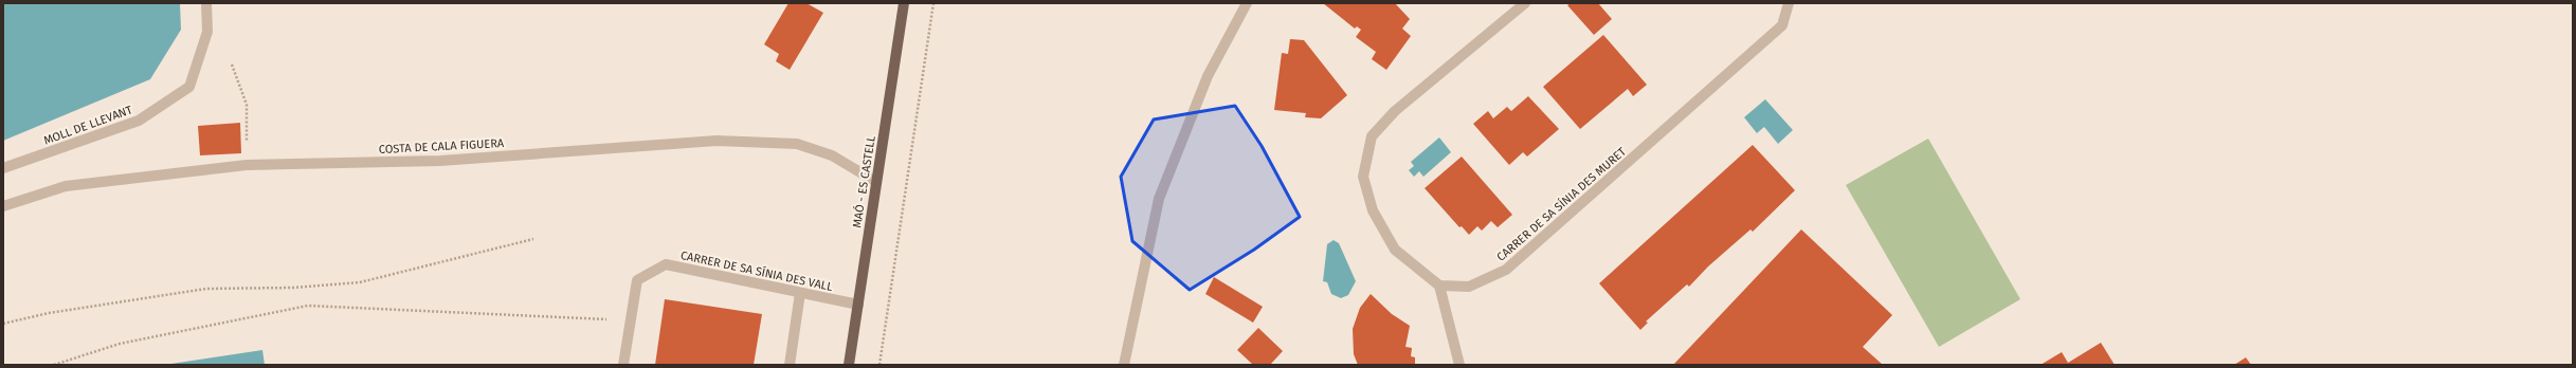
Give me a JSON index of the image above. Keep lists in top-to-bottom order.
{
  "streets": {
    "main road": ["MAÓ - ES CASTELL"],
    "street": [
      "MOLL DE LLEVANT",
      "COSTA DE CALA FIGUERA",
      "CARRER DE SA SÍNIA DES MURET",
      "CARRER DE SA SÍNIA DES VALL"
    ]
  },
  "crossings": [
    ["COSTA DE CALA FIGUERA", "MAÓ - ES CASTELL"],
    ["MAÓ - ES CASTELL", "CARRER DE SA SÍNIA DES VALL"]
  ]
}
